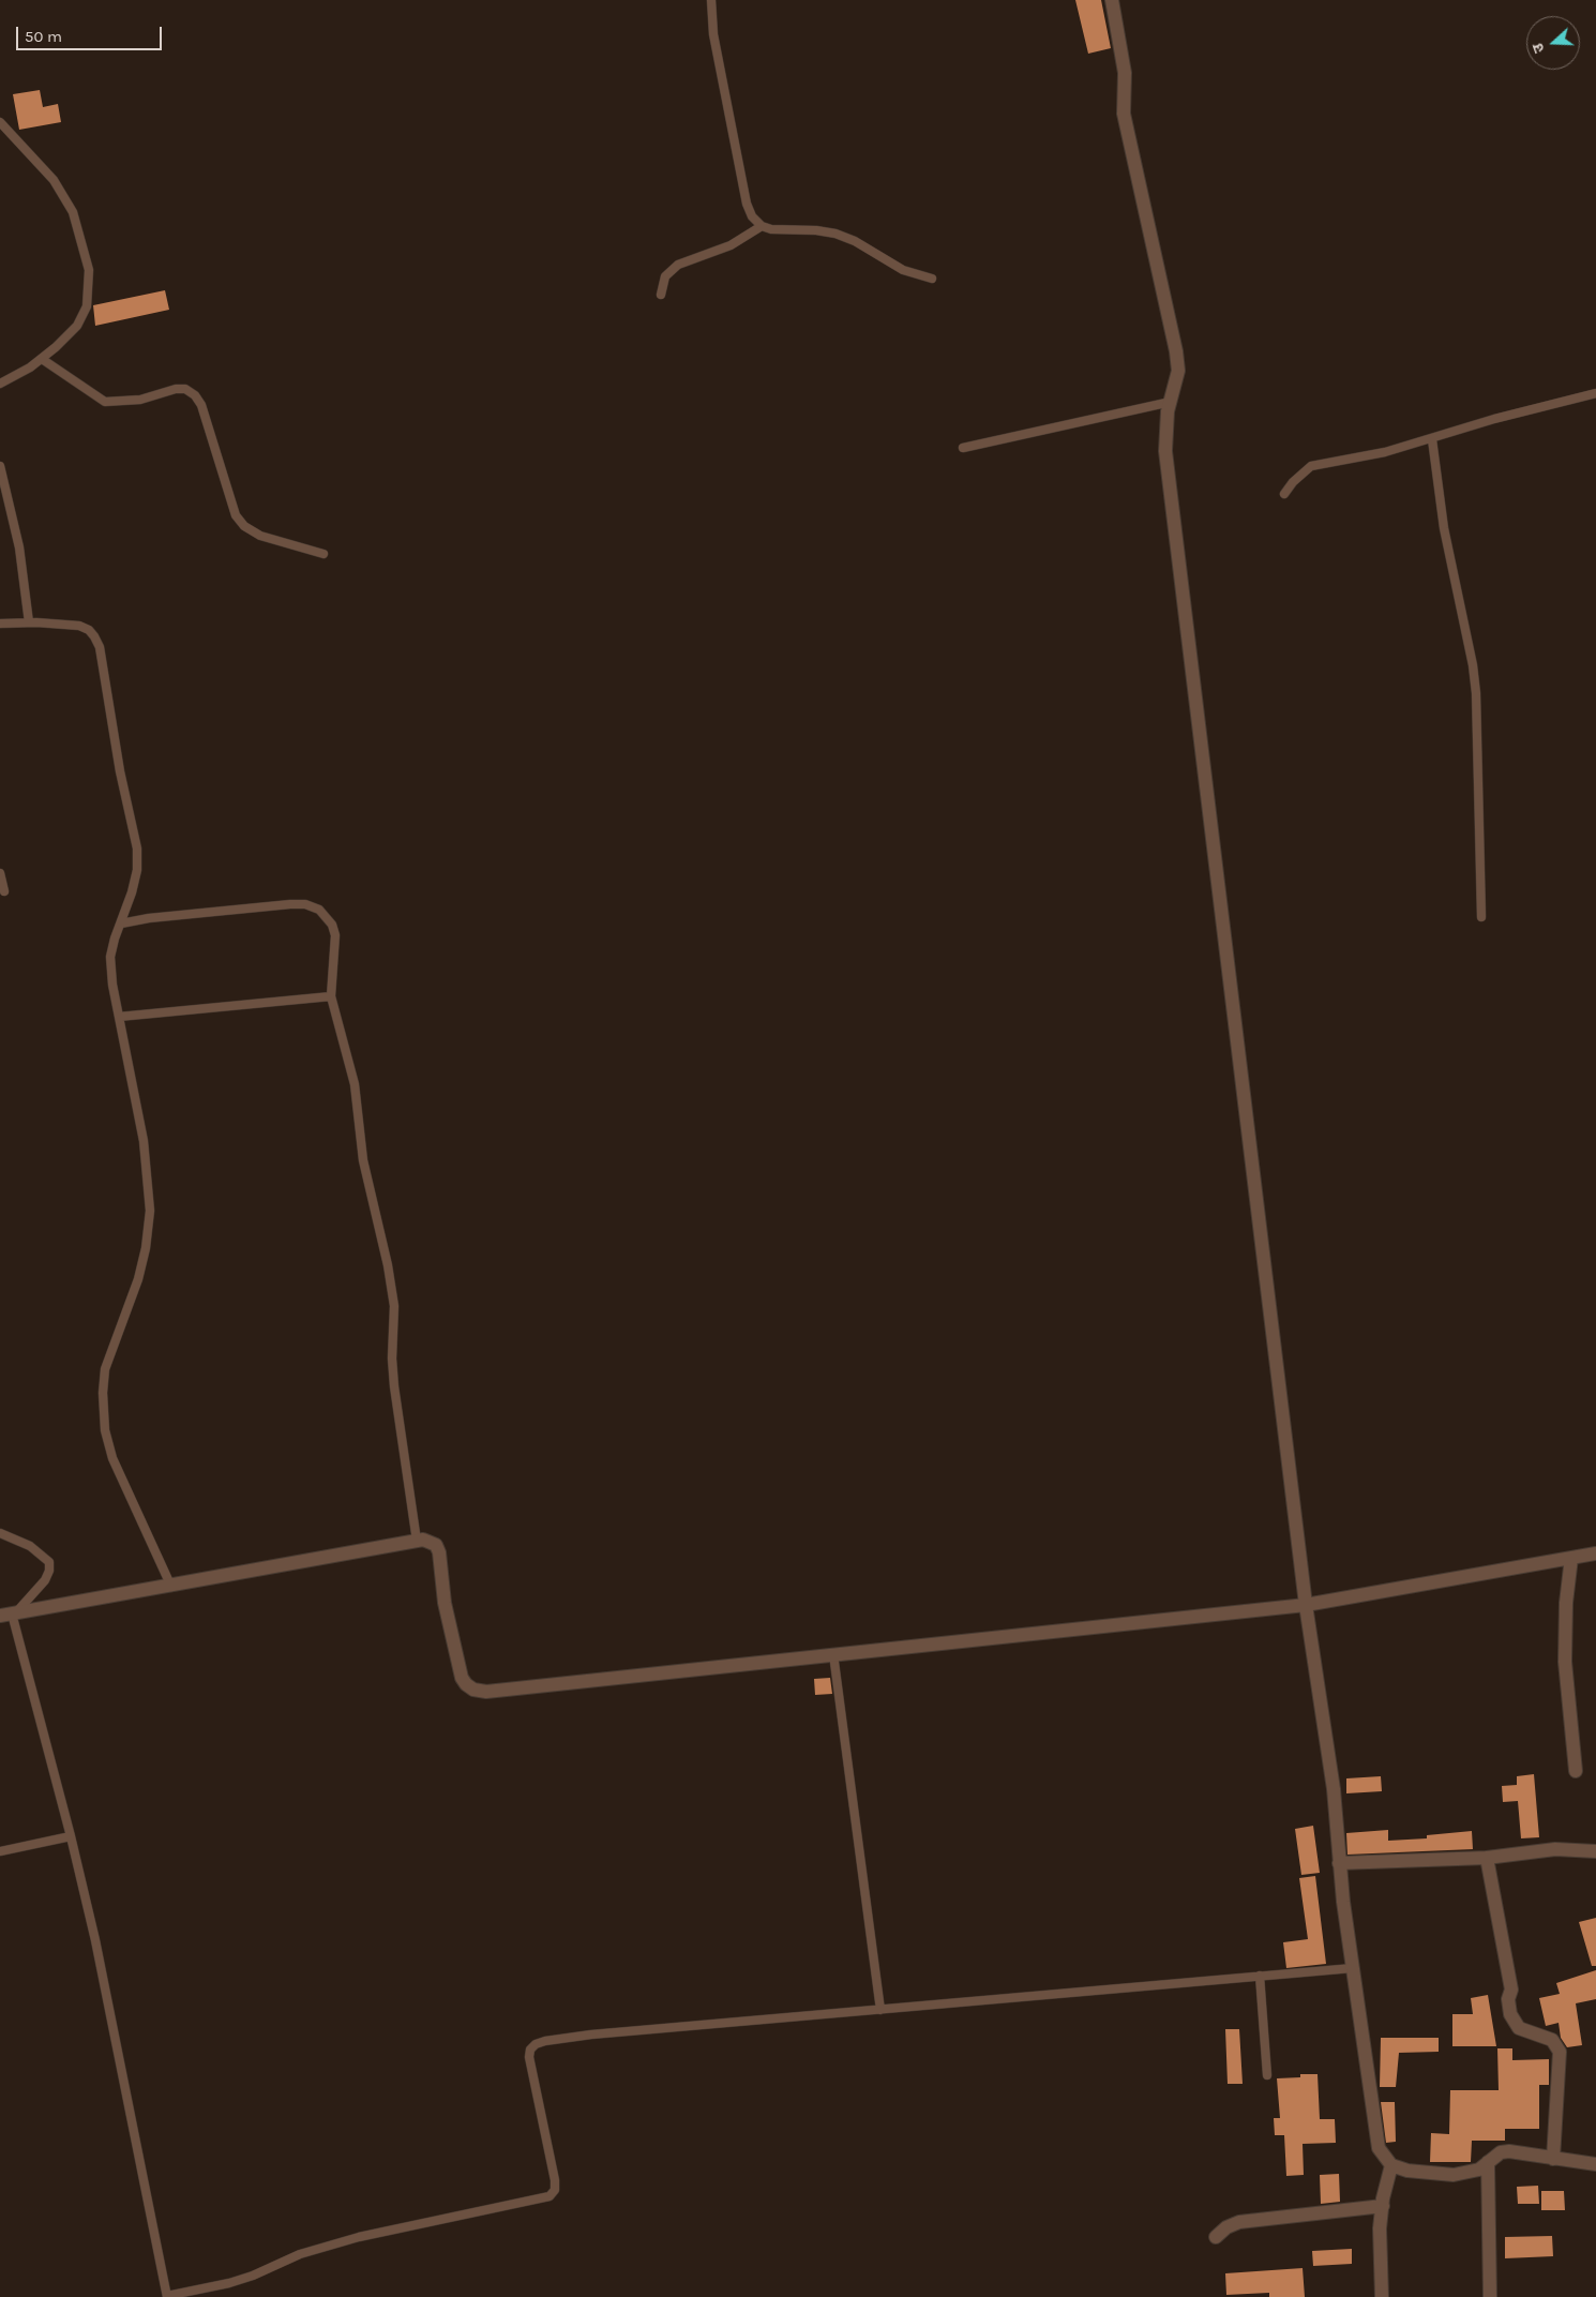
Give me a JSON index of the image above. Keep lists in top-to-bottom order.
{
  "scale_bar": "50 m",
  "north": "left"
}
